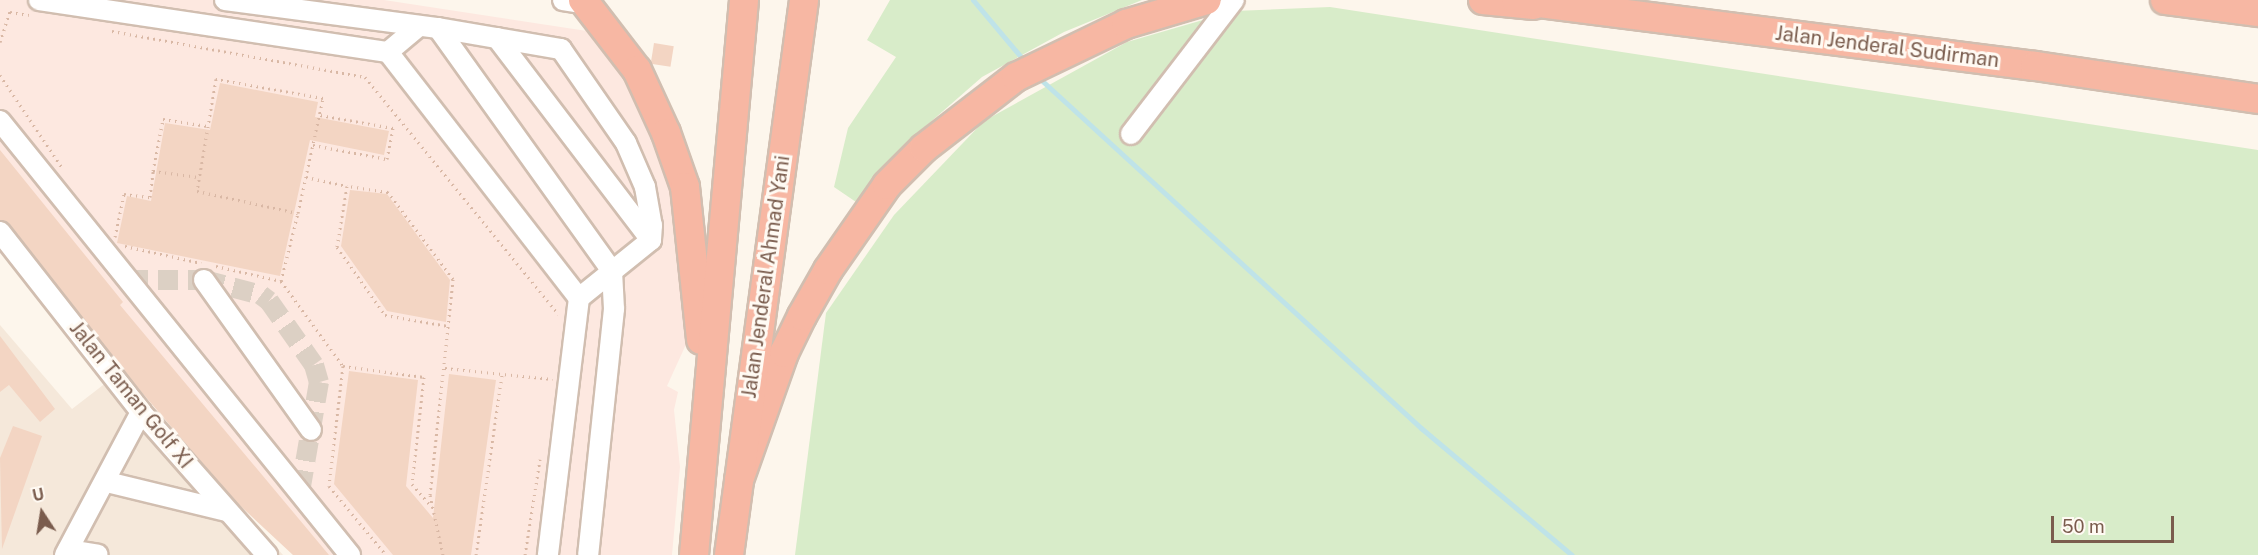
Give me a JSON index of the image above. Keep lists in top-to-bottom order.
{
  "streets": {
    "highway": ["Jalan Jenderal Sudirman", "Jalan Jenderal Ahmad Yani"],
    "street": ["Jalan Taman Golf XI"]
  },
  "scale_bar": "50 m",
  "north": "top"
}
